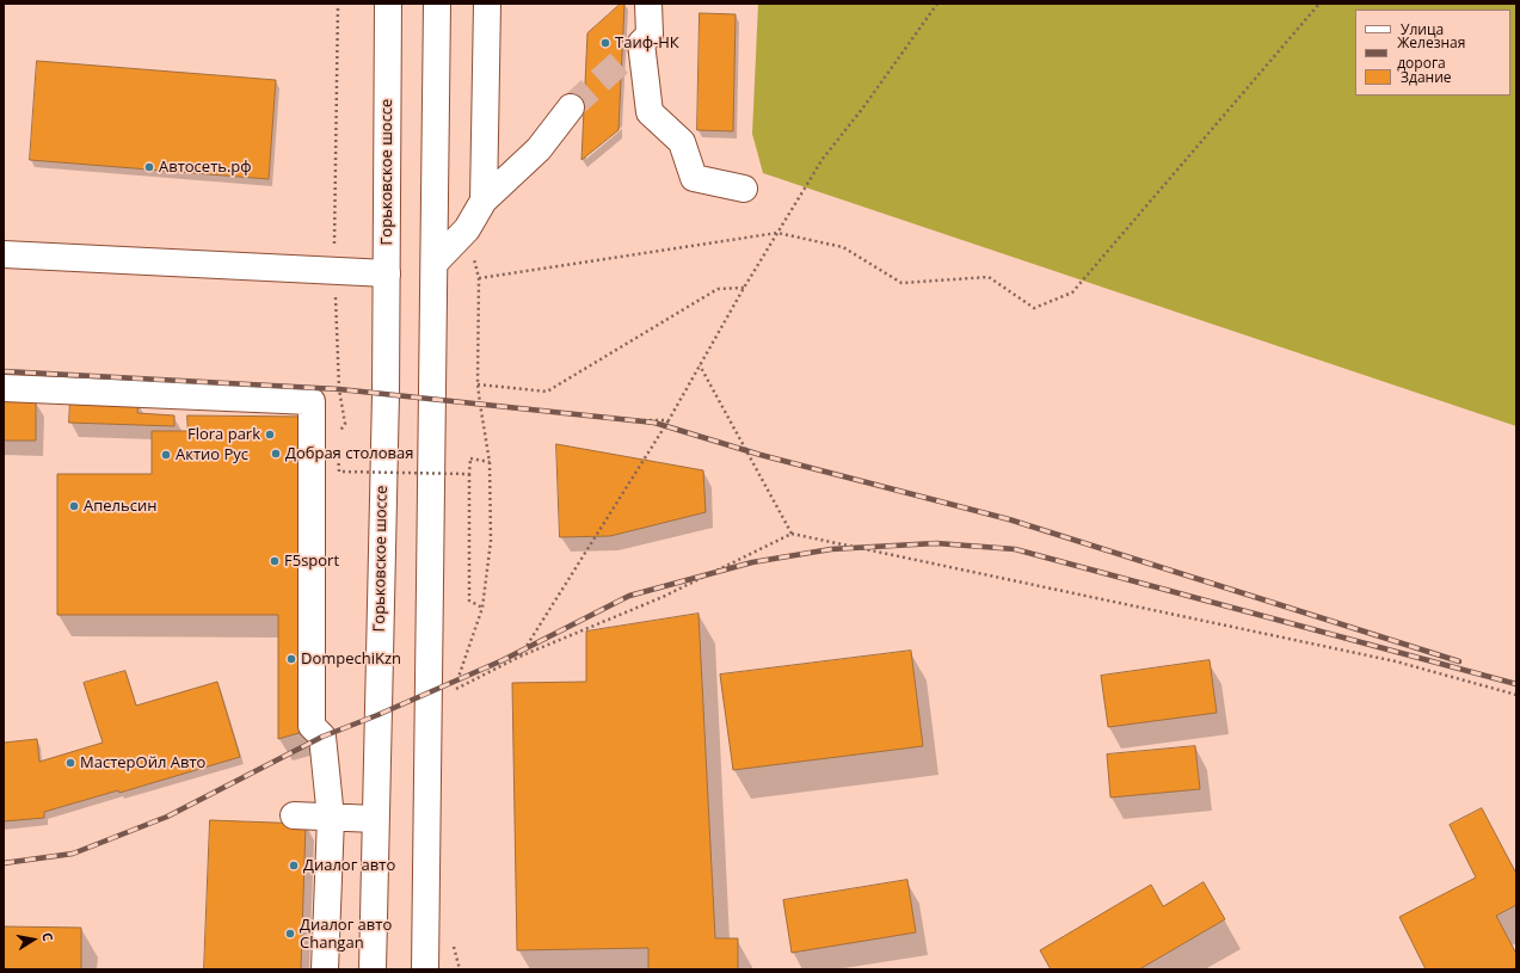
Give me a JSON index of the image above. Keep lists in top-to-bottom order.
{
  "streets": {
    "main road": ["Горьковское шоссе"]
  },
  "places": [
    "Таиф-НК",
    "Автосеть.рф",
    "Flora park",
    "Добрая столовая",
    "Актио Рус",
    "Апельсин",
    "F5sport",
    "DompechiKzn",
    "МастерОйл Авто",
    "Диалог авто",
    "Диалог авто Changan"
  ],
  "legend": ["Улица", "Железная дорога", "Здание"],
  "north": "right"
}
